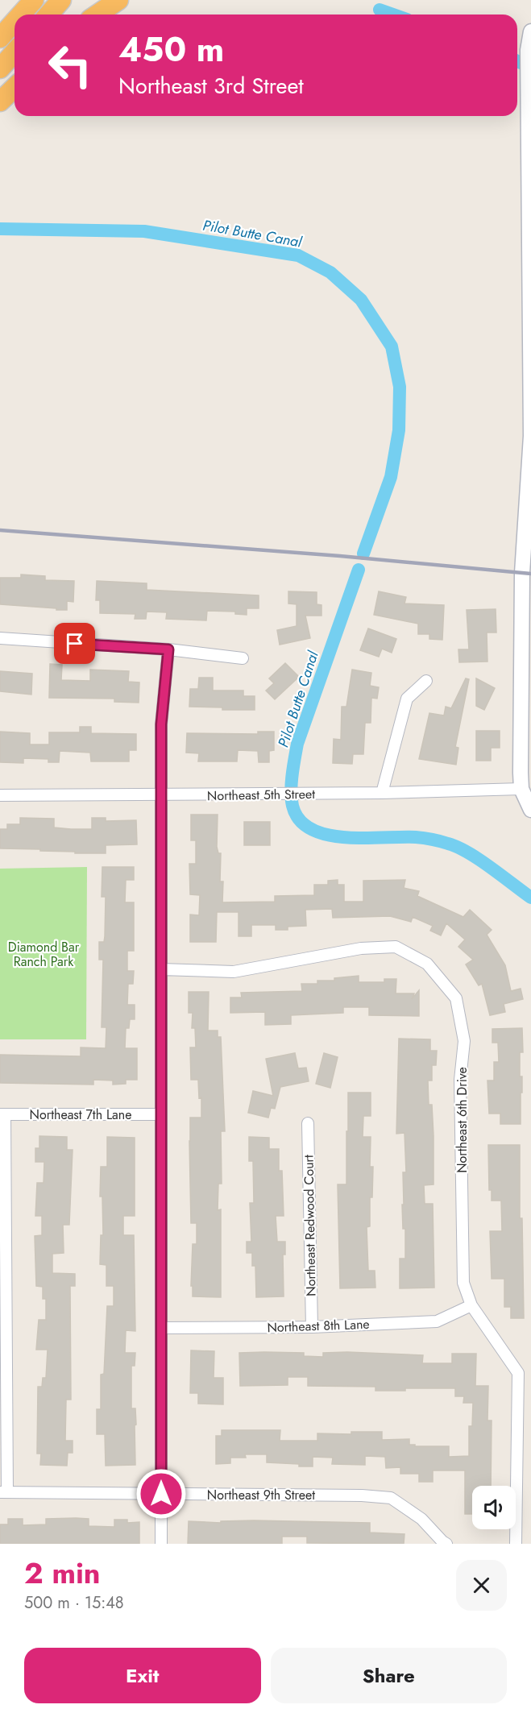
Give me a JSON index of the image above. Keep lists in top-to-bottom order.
{
  "streets": {
    "street": [
      "Northeast 5th Street",
      "Northeast 7th Lane",
      "Northeast 6th Drive",
      "Northeast Redwood Court",
      "Northeast 8th Lane",
      "Northeast 9th Street"
    ]
  },
  "crossings": [
    ["Northeast 6th Drive", "Northeast 8th Lane"],
    ["Northeast Redwood Court", "Northeast 8th Lane"]
  ],
  "water": ["Pilot Butte Canal"],
  "parks": ["Diamond Bar Ranch Park"],
  "page": {
    "turn": ["450 m", "Northeast 3rd Street"],
    "heading": ["2 min", "500 m · 15:48"],
    "buttons": ["Exit", "Share"]
  }
}
